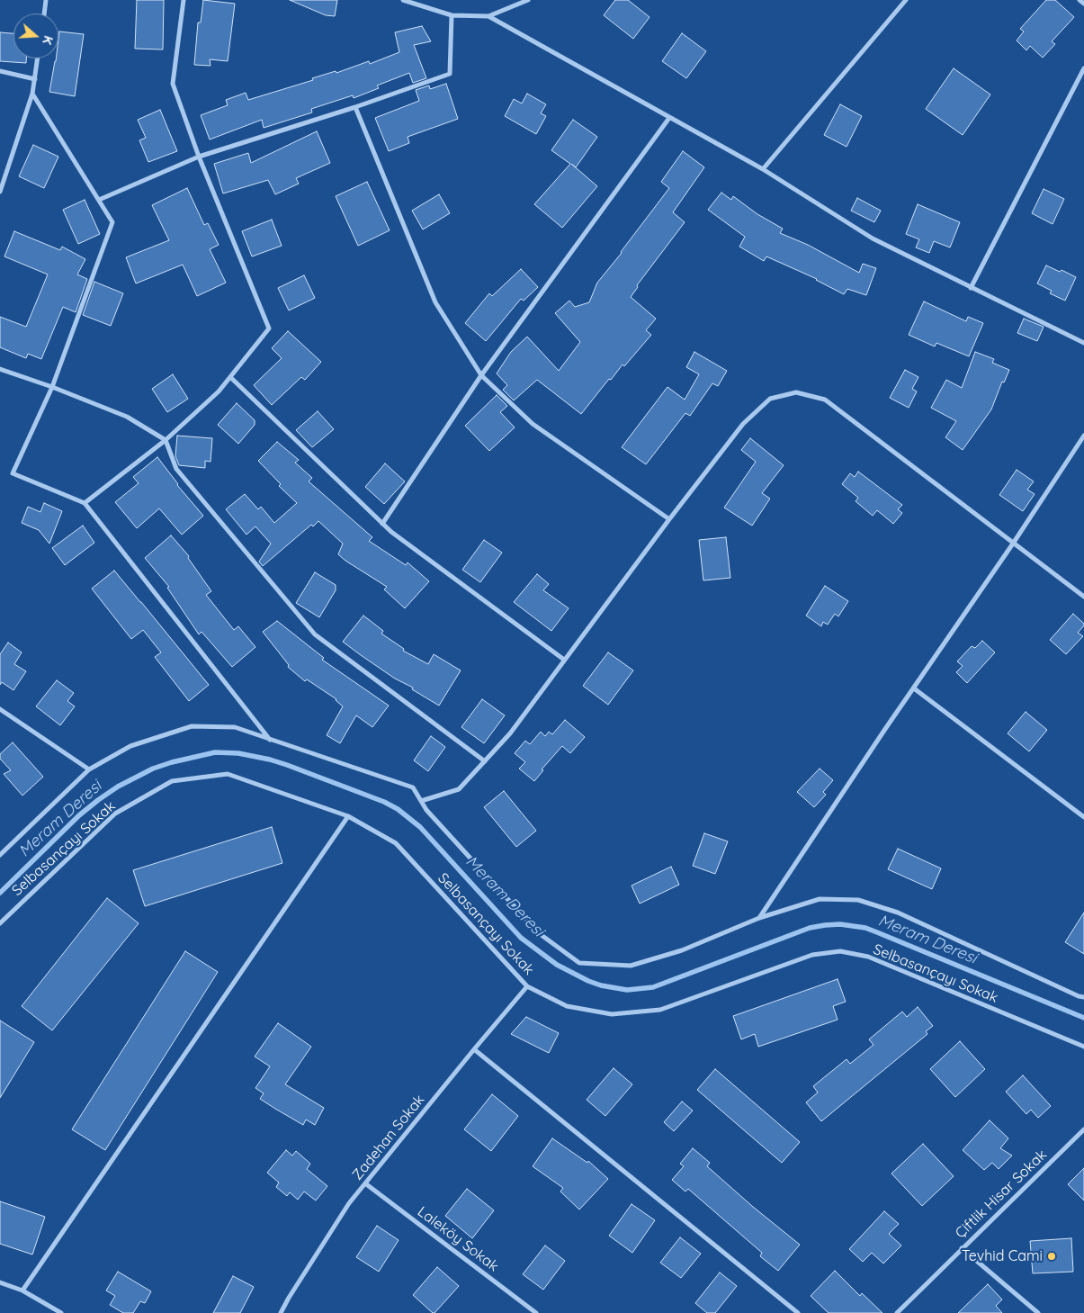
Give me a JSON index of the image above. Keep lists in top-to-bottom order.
{
  "streets": {
    "street": [
      "Selbasançayı Sokak",
      "Zadehan Sokak",
      "Çiftlik Hisar Sokak",
      "Laleköy Sokak"
    ]
  },
  "crossings": [
    ["Selbasançayı Sokak", "Zadehan Sokak"],
    ["Zadehan Sokak", "Laleköy Sokak"]
  ],
  "water": ["Meram Deresi"],
  "places": ["Tevhid Cami"],
  "north": "right"
}
